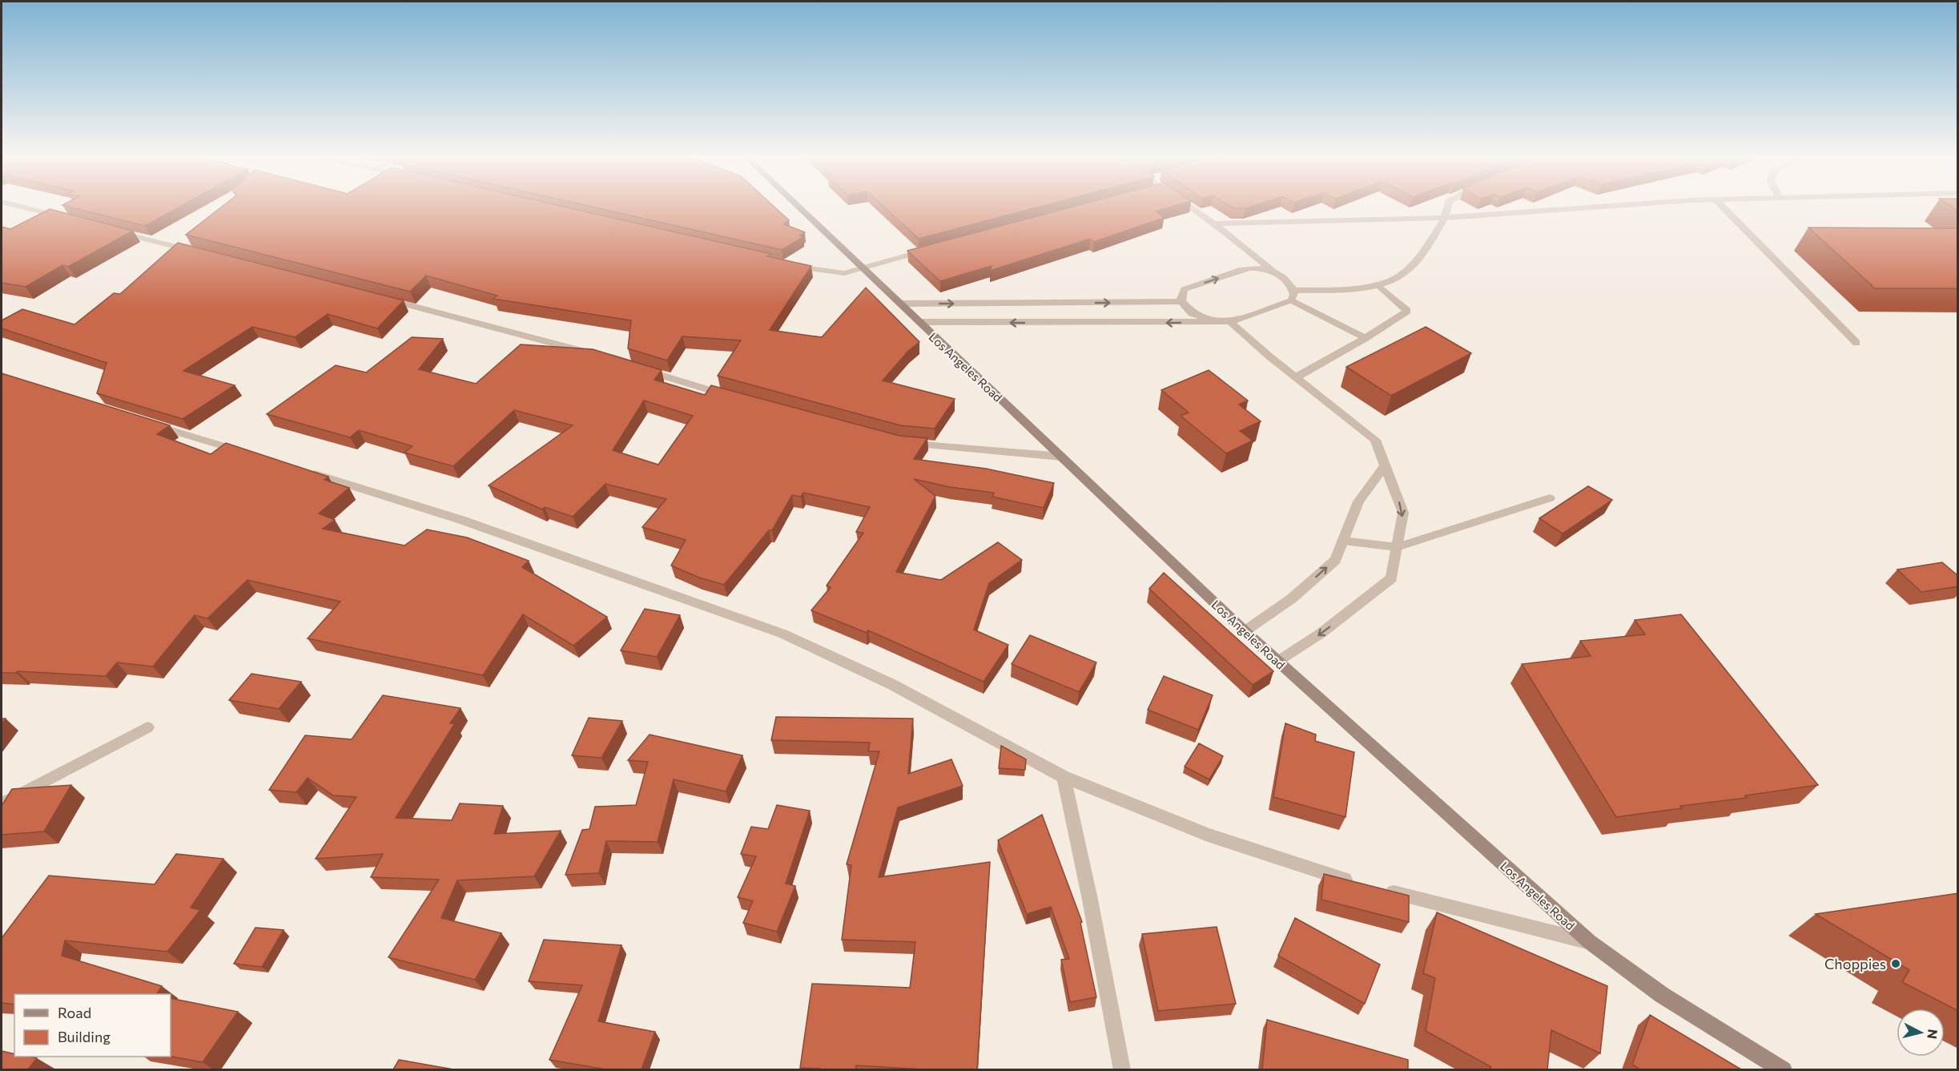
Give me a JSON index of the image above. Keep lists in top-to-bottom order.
{
  "streets": {
    "main road": ["Los Angeles Road"]
  },
  "places": ["Choppies"],
  "legend": ["Road", "Building"],
  "north": "right"
}
